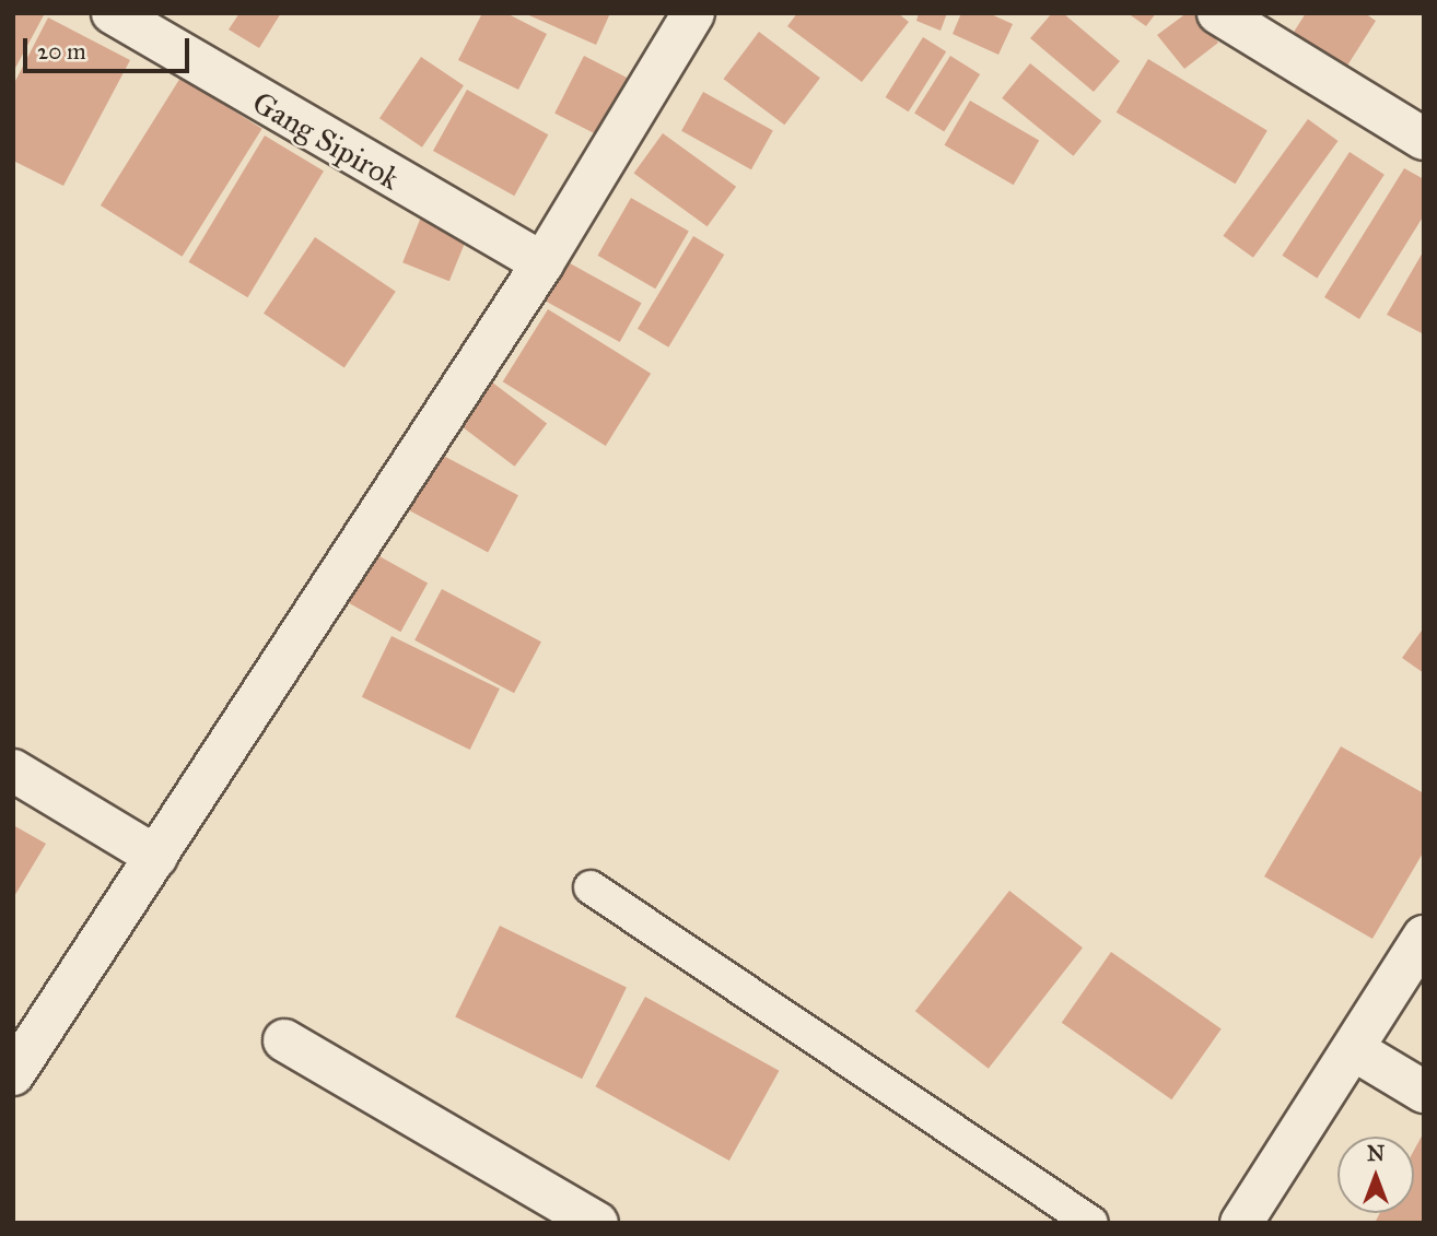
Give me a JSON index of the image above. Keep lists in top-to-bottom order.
{
  "streets": {
    "street": ["Gang Sipirok"]
  },
  "scale_bar": "20 m",
  "north": "top"
}
